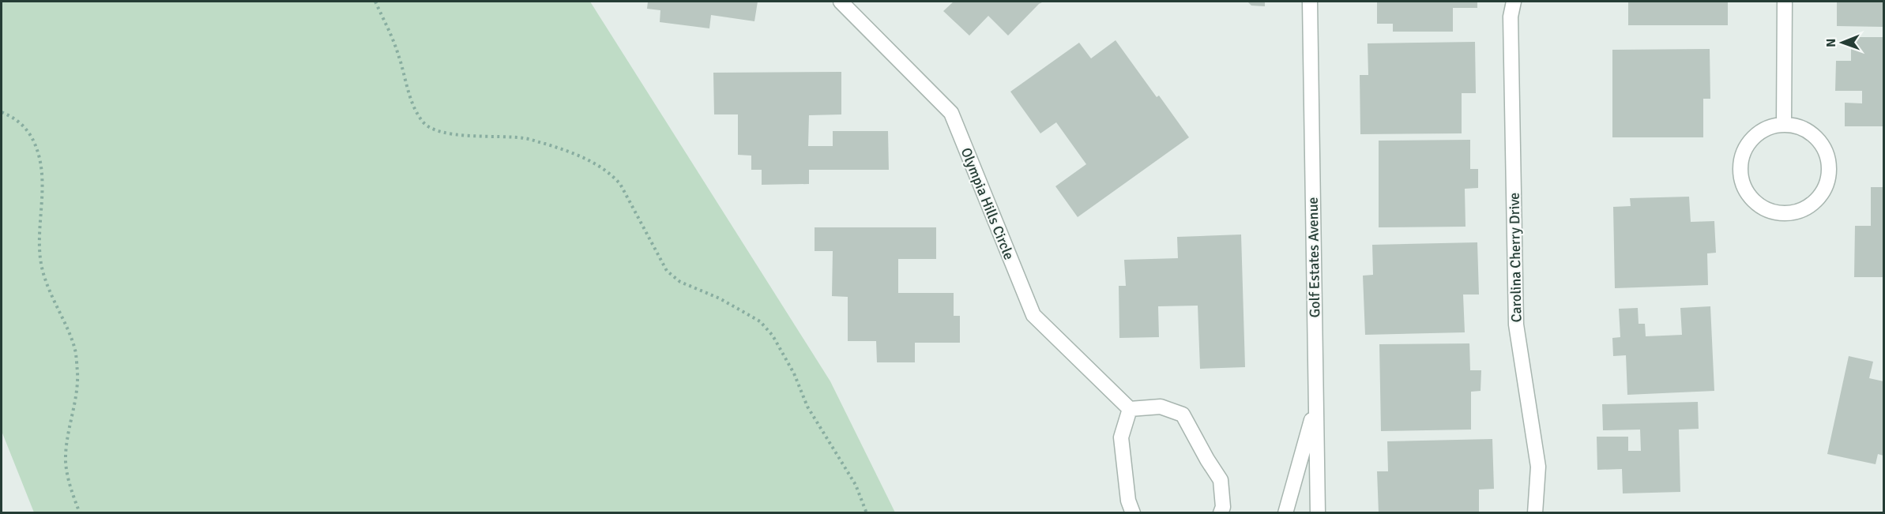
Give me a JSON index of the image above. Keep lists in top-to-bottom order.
{
  "streets": {
    "street": ["Olympia Hills Circle", "Golf Estates Avenue", "Carolina Cherry Drive"]
  },
  "north": "left"
}
